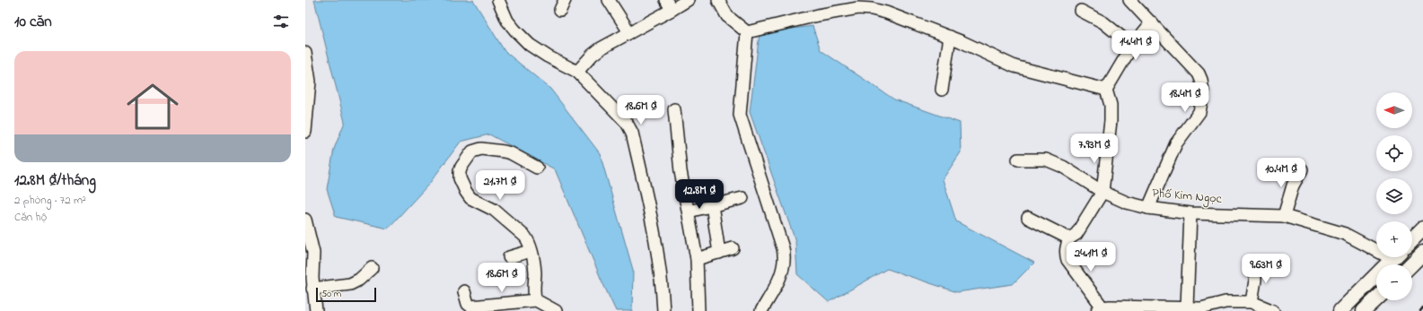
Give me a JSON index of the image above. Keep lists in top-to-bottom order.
{
  "streets": {
    "street": ["Phố Kim Ngọc"]
  },
  "scale_bar": "50 m",
  "north": "left",
  "page": {
    "heading": "10 căn",
    "price": [
      "14.4M ₫",
      "18.4M ₫",
      "18.6M ₫",
      "7.93M ₫",
      "10.4M ₫",
      "21.7M ₫",
      "12.8M ₫",
      "24.1M ₫",
      "9.63M ₫",
      "18.6M ₫"
    ],
    "list": [
      {
        "name": "12.8M ₫/tháng",
        "note": "2 phòng · 72 m² · Căn hộ"
      }
    ],
    "map_buttons": ["+", "−"],
    "scale": "50 m"
  }
}
